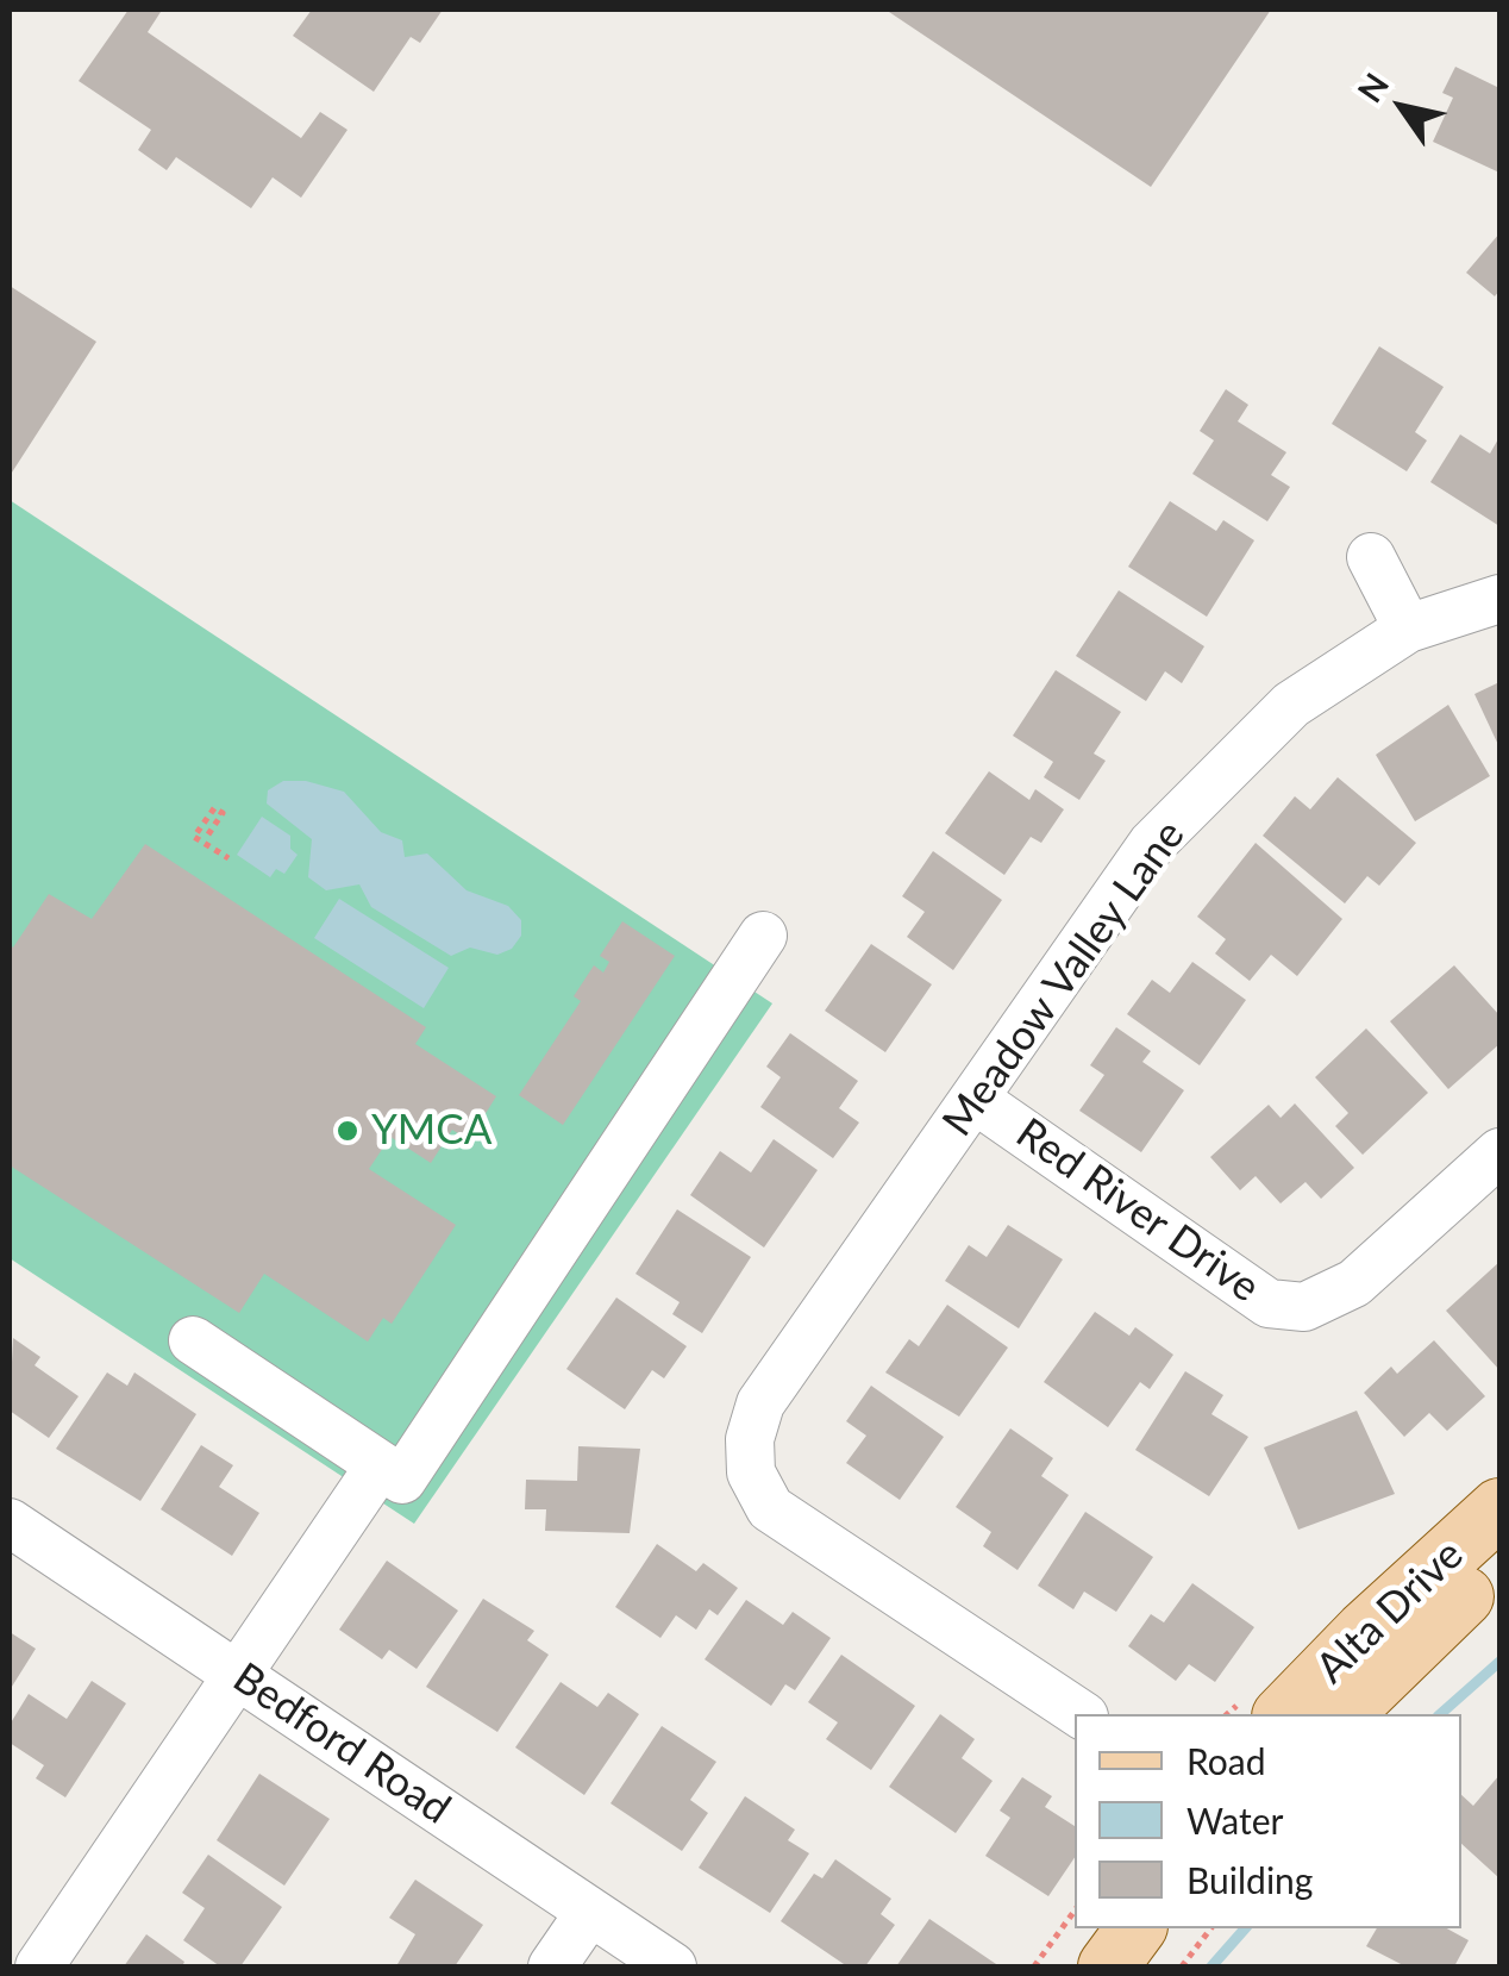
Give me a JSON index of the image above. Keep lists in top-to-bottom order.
{
  "streets": {
    "main road": ["Alta Drive"],
    "street": ["Meadow Valley Lane", "Red River Drive", "Bedford Road"]
  },
  "crossings": [
    ["Meadow Valley Lane", "Red River Drive"]
  ],
  "places": ["YMCA"],
  "legend": ["Road", "Water", "Building"],
  "north": "top left"
}
